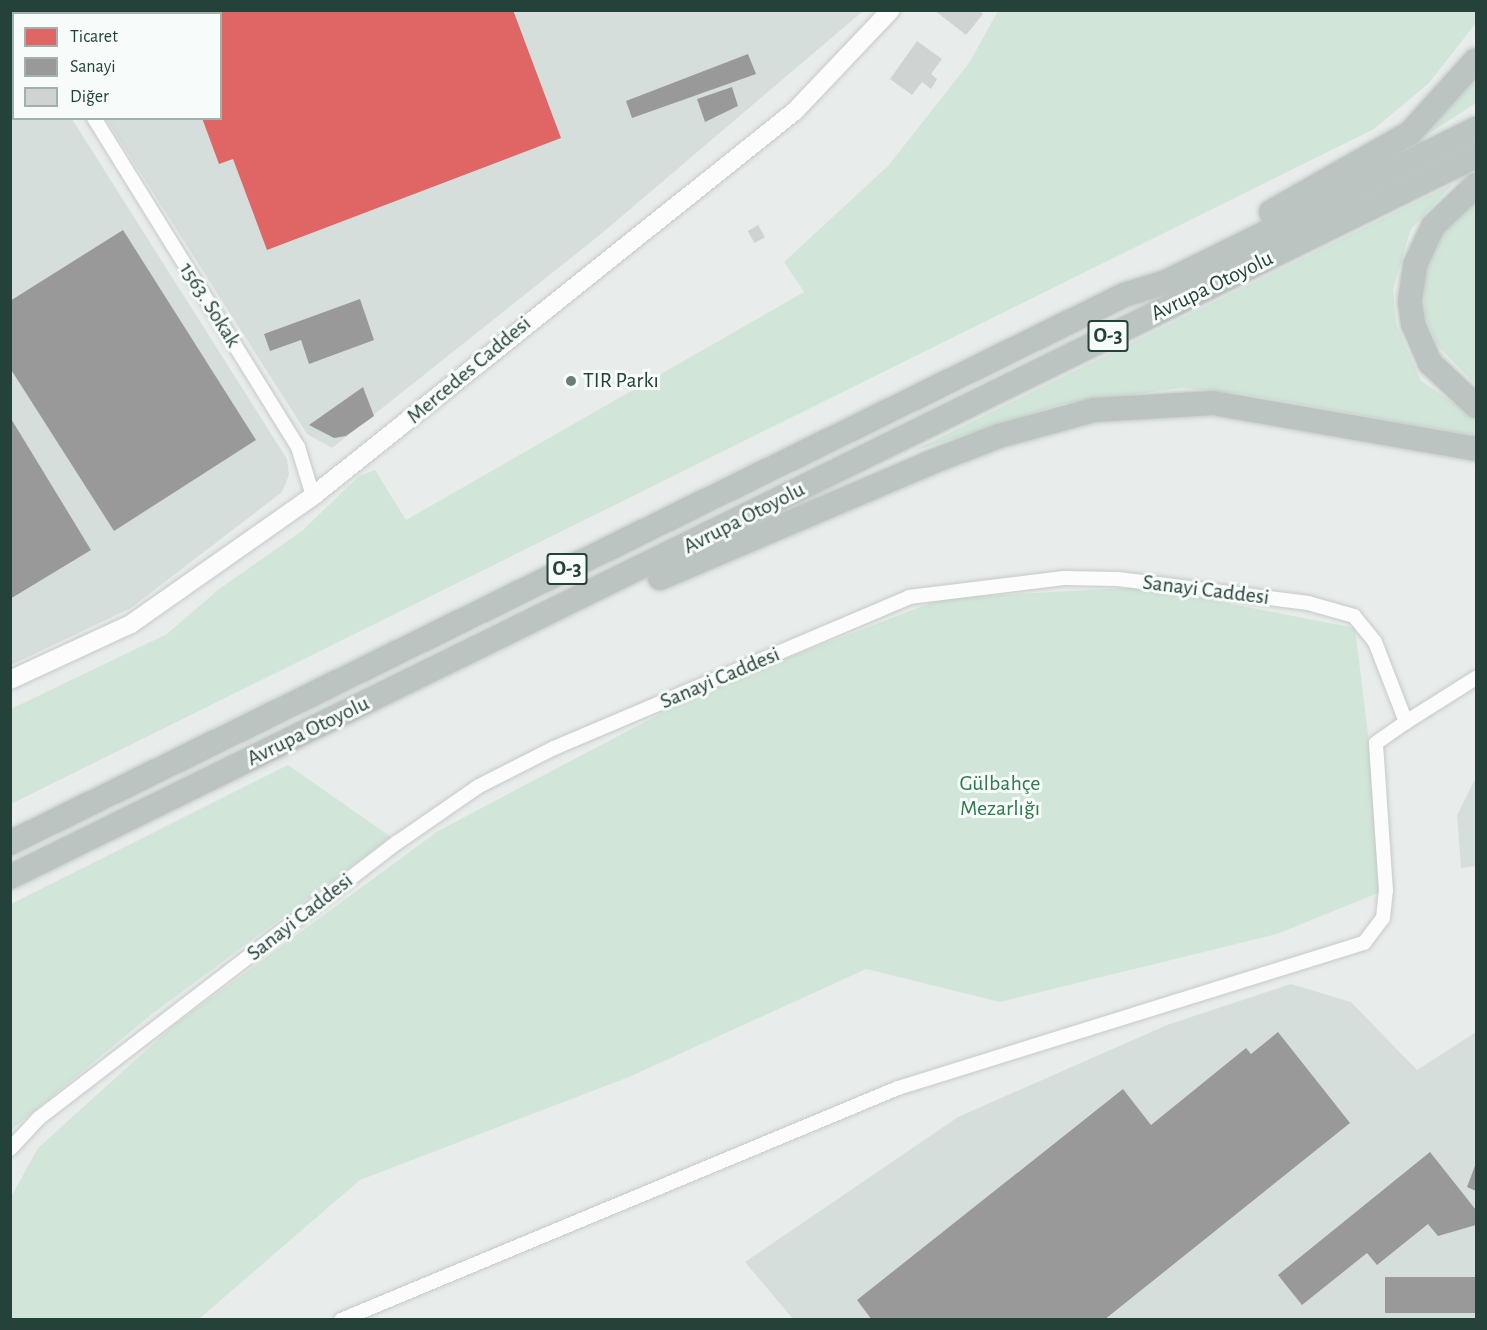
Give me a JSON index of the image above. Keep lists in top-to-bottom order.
{
  "streets": {
    "highway": ["Avrupa Otoyolu", "O-3"],
    "street": ["1563. Sokak", "Mercedes Caddesi", "Sanayi Caddesi"]
  },
  "crossings": [
    ["1563. Sokak", "Mercedes Caddesi"]
  ],
  "parks": ["Gülbahçe Mezarlığı"],
  "places": ["TIR Parkı"],
  "legend": ["Ticaret", "Sanayi", "Diğer"]
}
